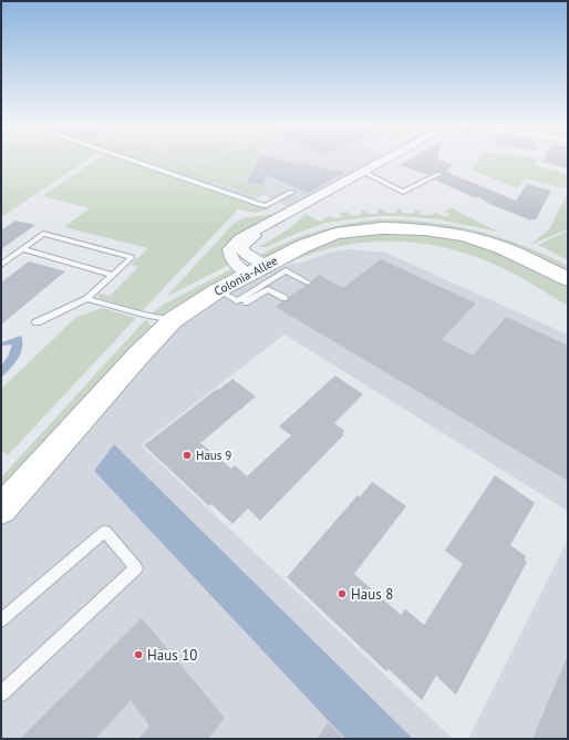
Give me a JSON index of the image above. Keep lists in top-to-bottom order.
{
  "streets": {
    "main road": ["Colonia-Allee"]
  },
  "places": ["Haus 9", "Haus 8", "Haus 10"]
}
